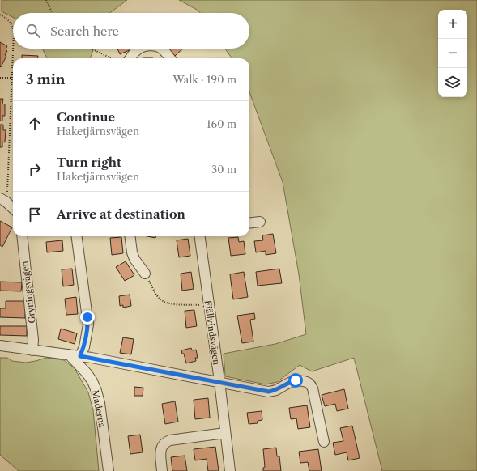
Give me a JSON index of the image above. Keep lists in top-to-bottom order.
{
  "streets": {
    "street": ["Gryningsvägen", "Fjällvindsvägen", "Maderna"]
  },
  "page": {
    "map_buttons": ["+", "−"],
    "search": "Search here",
    "heading": ["3 min", "Walk · 190 m"],
    "list": [
      ["Continue", "Haketjärnsvägen", "160 m"],
      ["Turn right", "Haketjärnsvägen", "30 m"],
      "Arrive at destination"
    ]
  }
}
